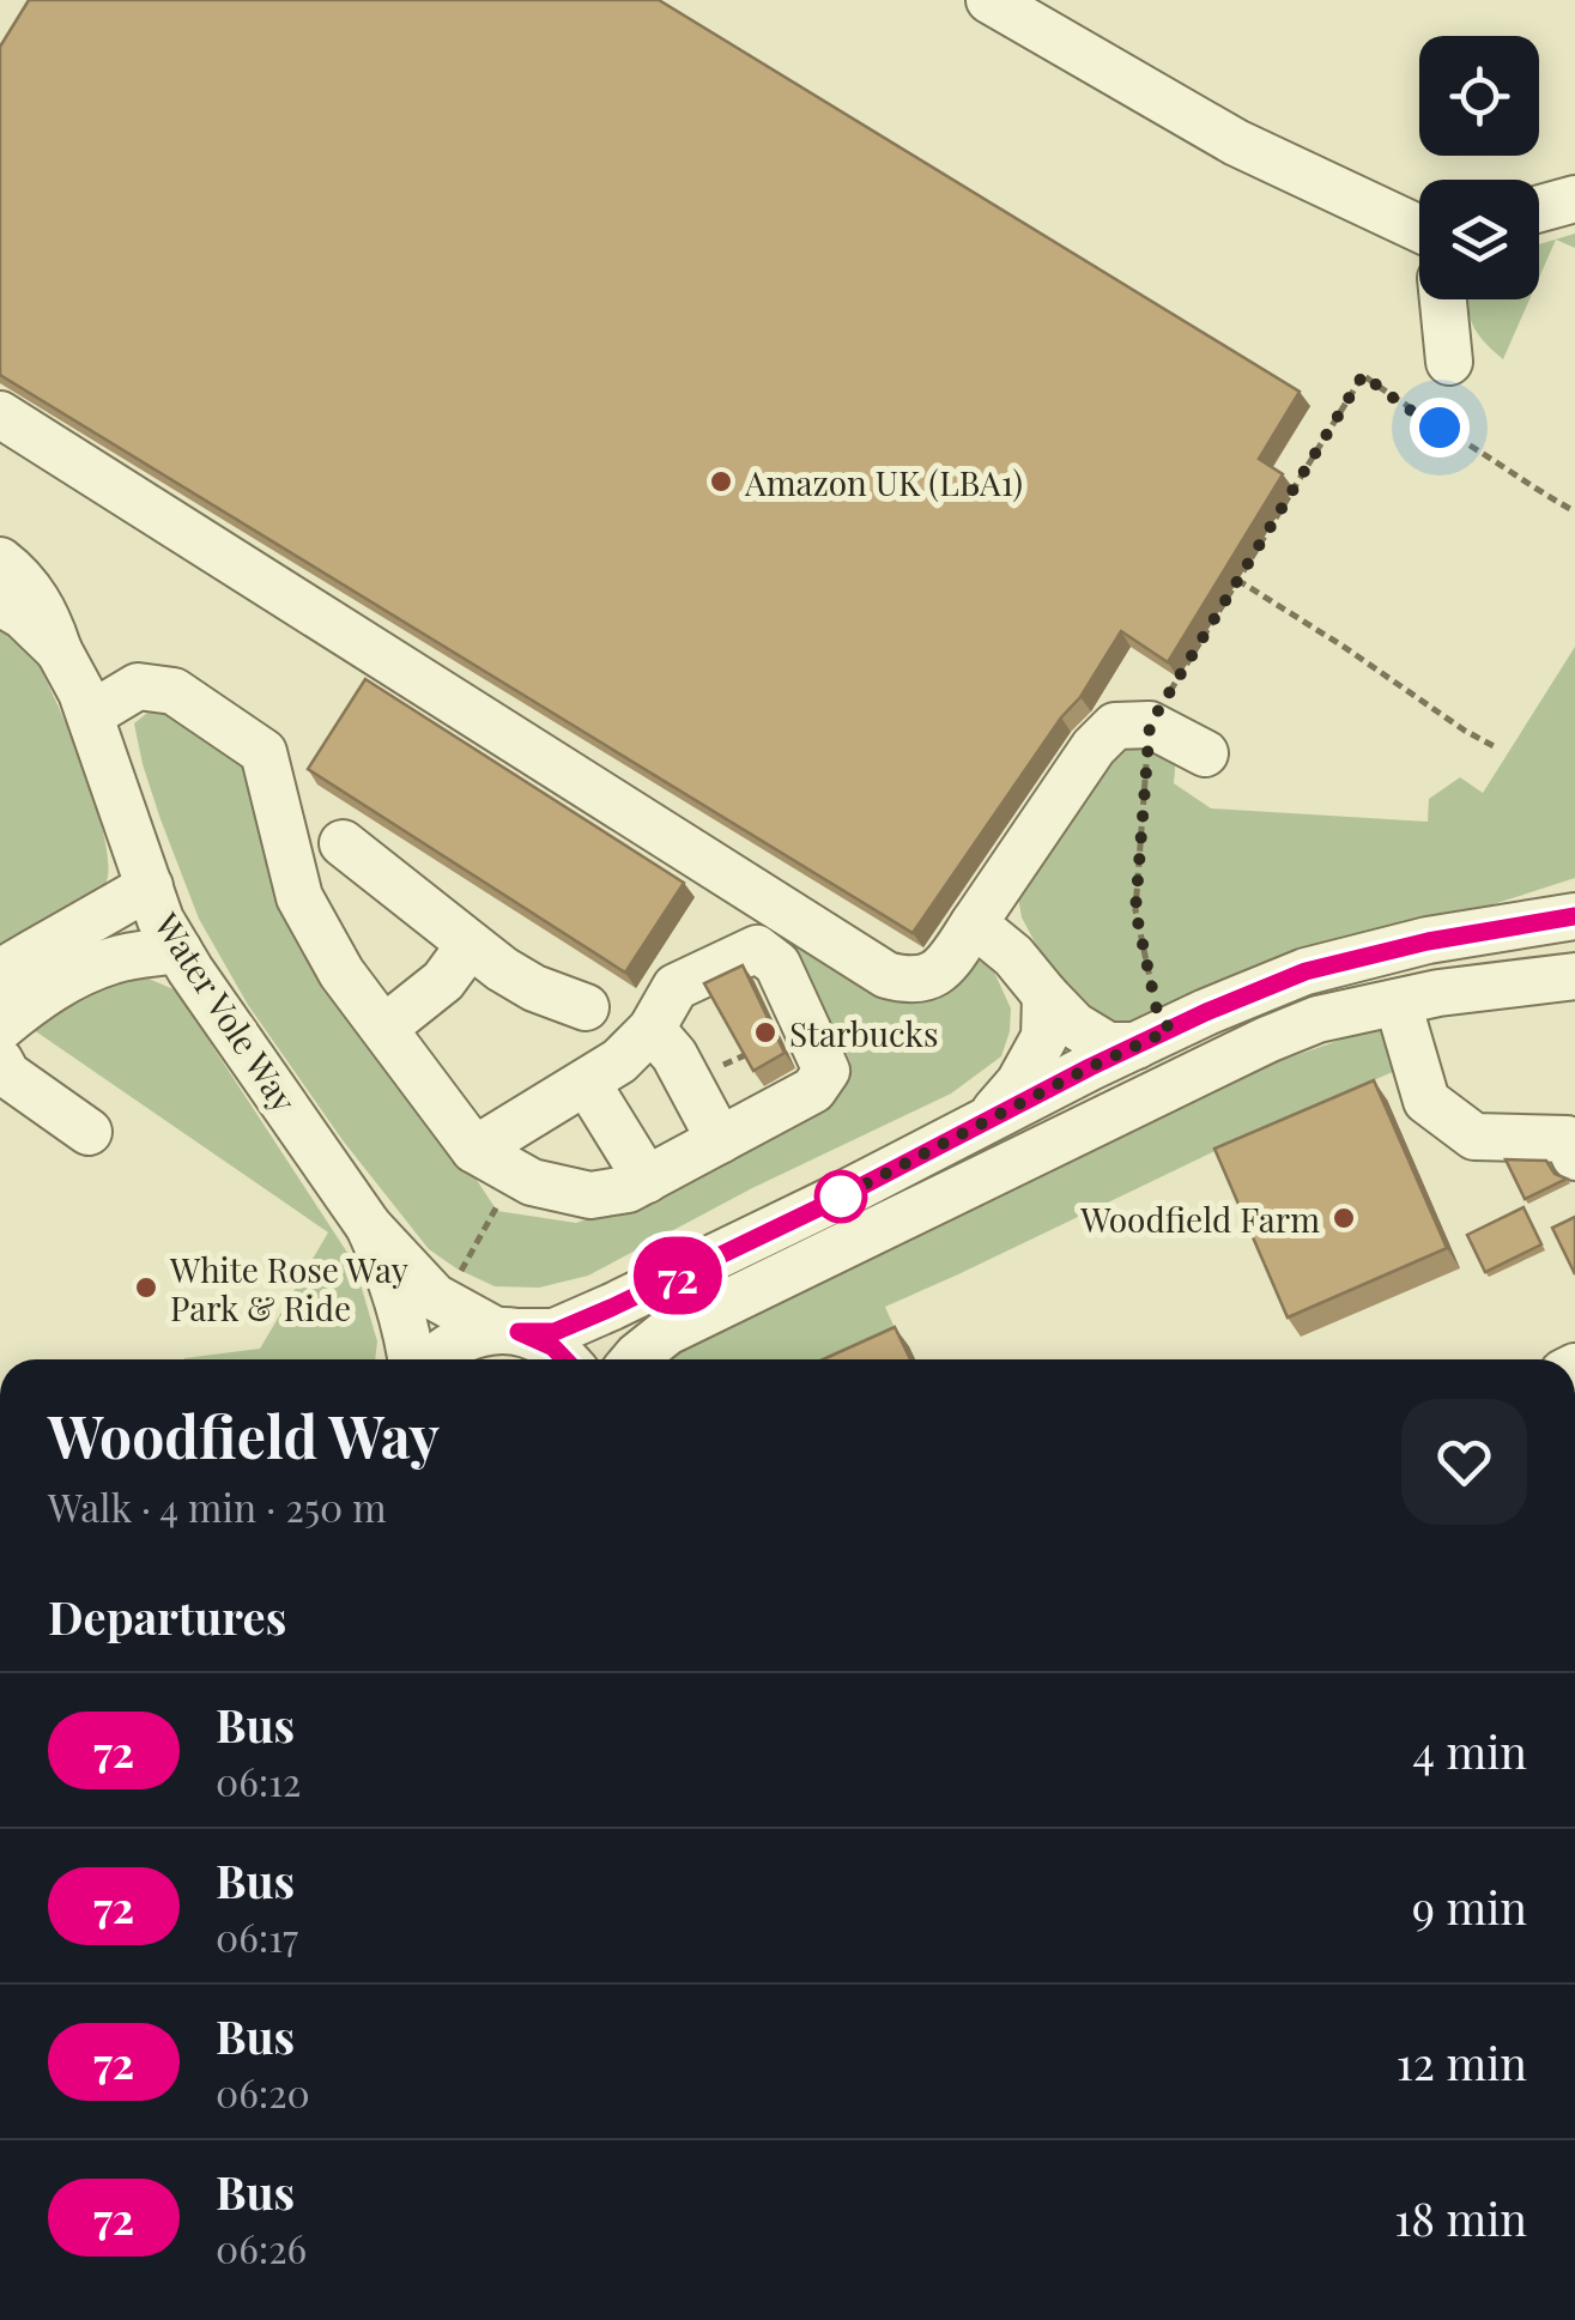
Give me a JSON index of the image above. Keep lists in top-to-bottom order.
{
  "streets": {
    "street": ["Water Vole Way"]
  },
  "places": [
    "Amazon UK (LBA1)",
    "Starbucks",
    "Woodfield Farm",
    "White Rose Way Park & Ride"
  ],
  "lines": ["bus line 72"],
  "page": {
    "on_map": "72",
    "heading": [
      ["Woodfield Way", "Walk · 4 min · 250 m"],
      "Departures"
    ],
    "list": [
      {
        "mark": "72",
        "name": "Bus",
        "note": "06:12",
        "value": "4 min"
      },
      {
        "mark": "72",
        "name": "Bus",
        "note": "06:17",
        "value": "9 min"
      },
      {
        "mark": "72",
        "name": "Bus",
        "note": "06:20",
        "value": "12 min"
      },
      {
        "mark": "72",
        "name": "Bus",
        "note": "06:26",
        "value": "18 min"
      }
    ]
  }
}
